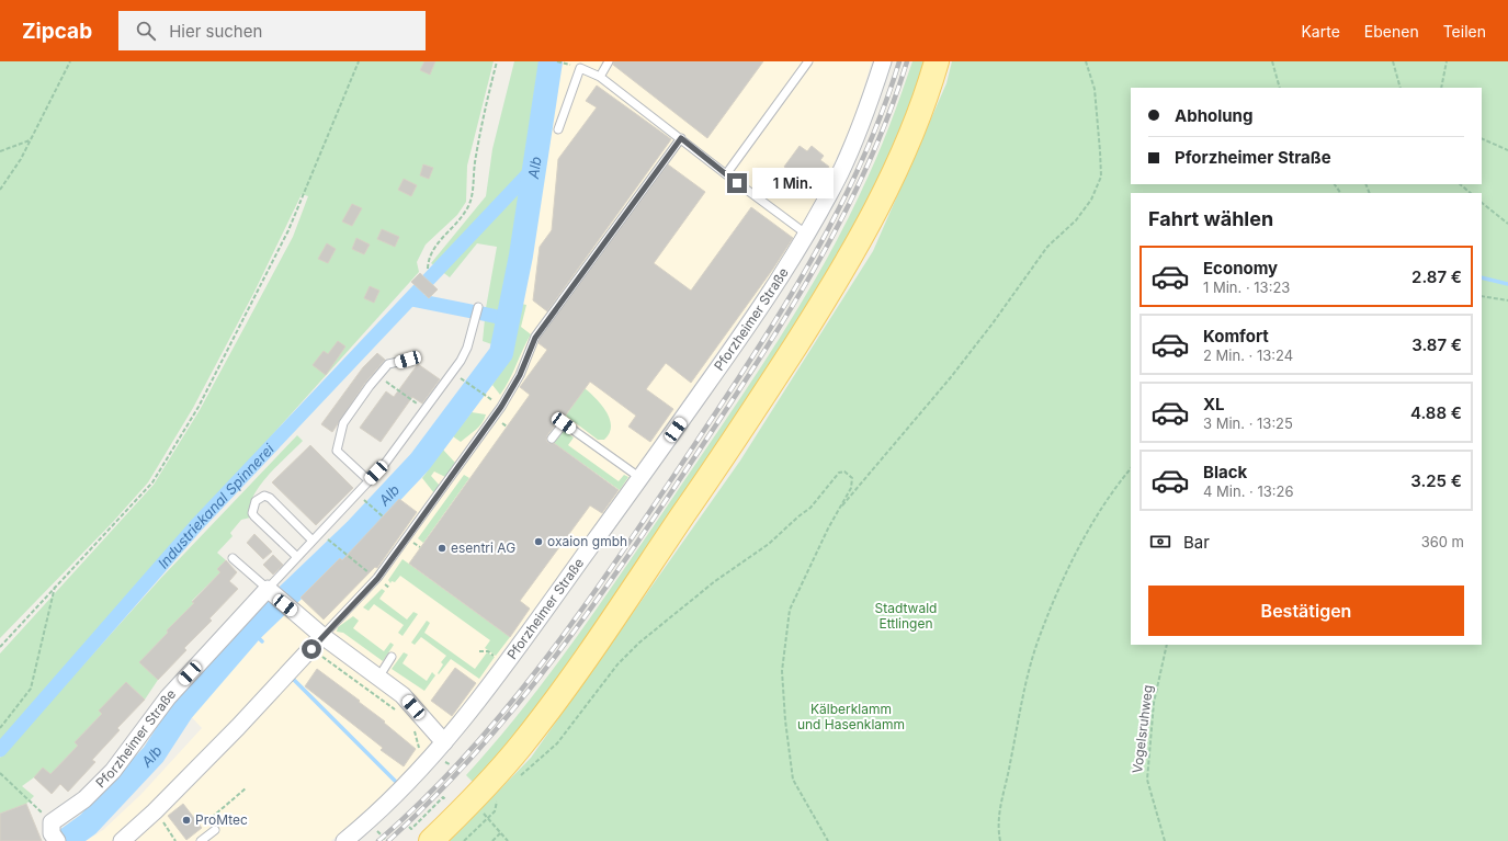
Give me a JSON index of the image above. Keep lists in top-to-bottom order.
{
  "streets": {
    "street": ["Pforzheimer Straße"],
    "path": ["Vogelsruhweg"]
  },
  "water": ["Alb", "Industriekanal Spinnerei"],
  "parks": ["Stadtwald Ettlingen", "Kälberklamm und Hasenklamm"],
  "places": ["oxaion gmbh", "esentri AG", "ProMtec"],
  "page": {
    "header": "Zipcab",
    "search": "Hier suchen",
    "nav": ["Karte", "Ebenen", "Teilen"],
    "banner": ["Abholung", "Pforzheimer Straße"],
    "bubble": "1 Min.",
    "heading": "Fahrt wählen",
    "list": [
      {
        "name": "Economy",
        "note": "1 Min. · 13:23",
        "value": "2.87 €"
      },
      {
        "name": "Komfort",
        "note": "2 Min. · 13:24",
        "value": "3.87 €"
      },
      {
        "name": "XL",
        "note": "3 Min. · 13:25",
        "value": "4.88 €"
      },
      {
        "name": "Black",
        "note": "4 Min. · 13:26",
        "value": "3.25 €"
      }
    ],
    "pay": ["Bar", "360 m"],
    "buttons": "Bestätigen"
  }
}
